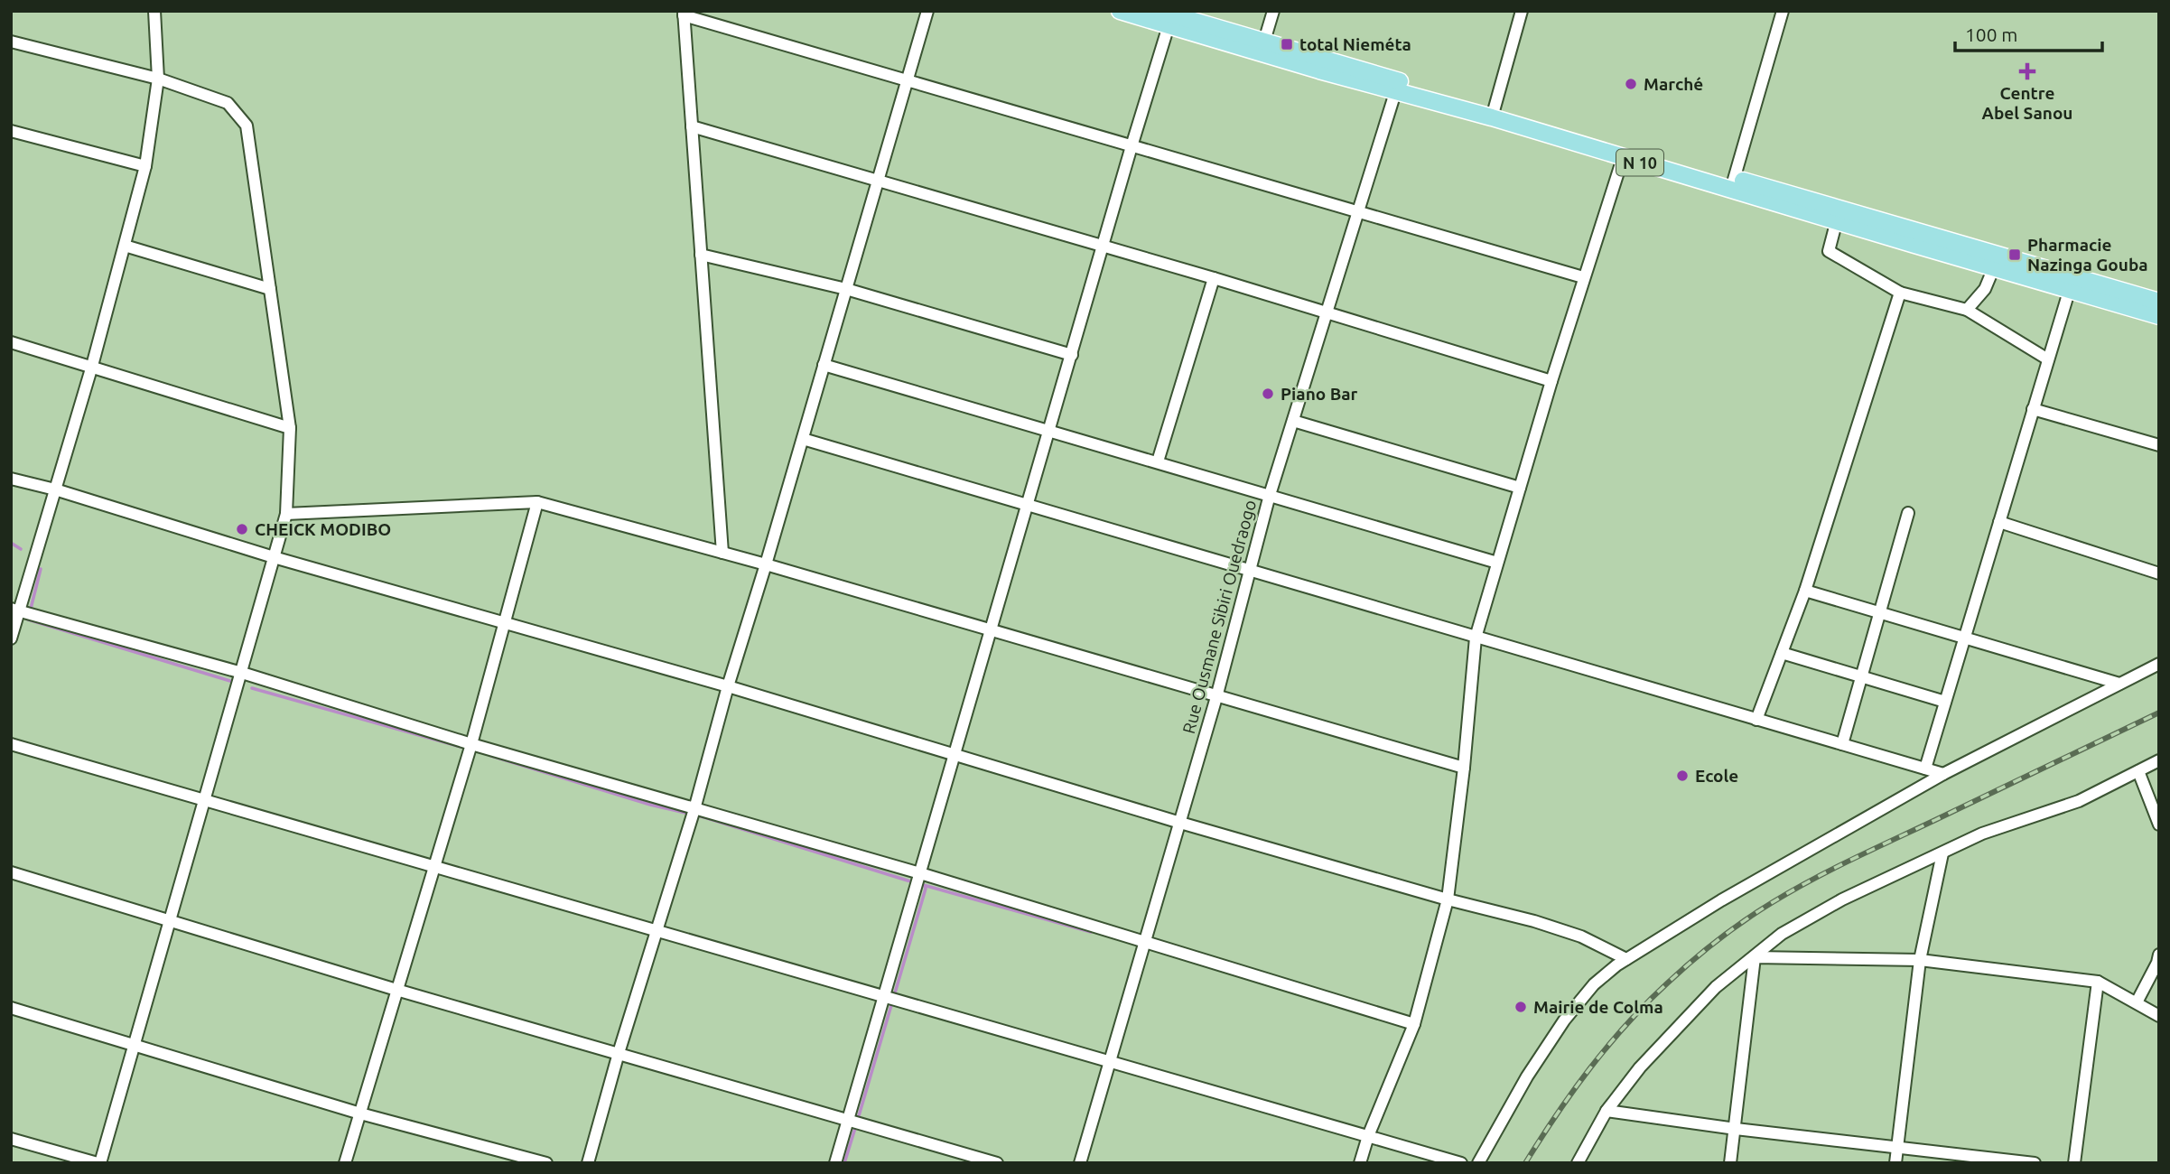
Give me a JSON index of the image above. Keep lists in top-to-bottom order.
{
  "streets": {
    "main road": ["N 10"],
    "street": ["Rue Ousmane Sibiri Ouedraogo"]
  },
  "crossings": [
    ["N 10", "Rue Ousmane Sibiri Ouedraogo"]
  ],
  "places": {
    "transit": ["total Nieméta", "Pharmacie Nazinga Gouba"],
    "health": ["Centre Abel Sanou"],
    "other": [
      "Marché",
      "Piano Bar",
      "CHEICK MODIBO",
      "Ecole",
      "Mairie de Colma"
    ]
  },
  "scale_bar": "100 m"
}
